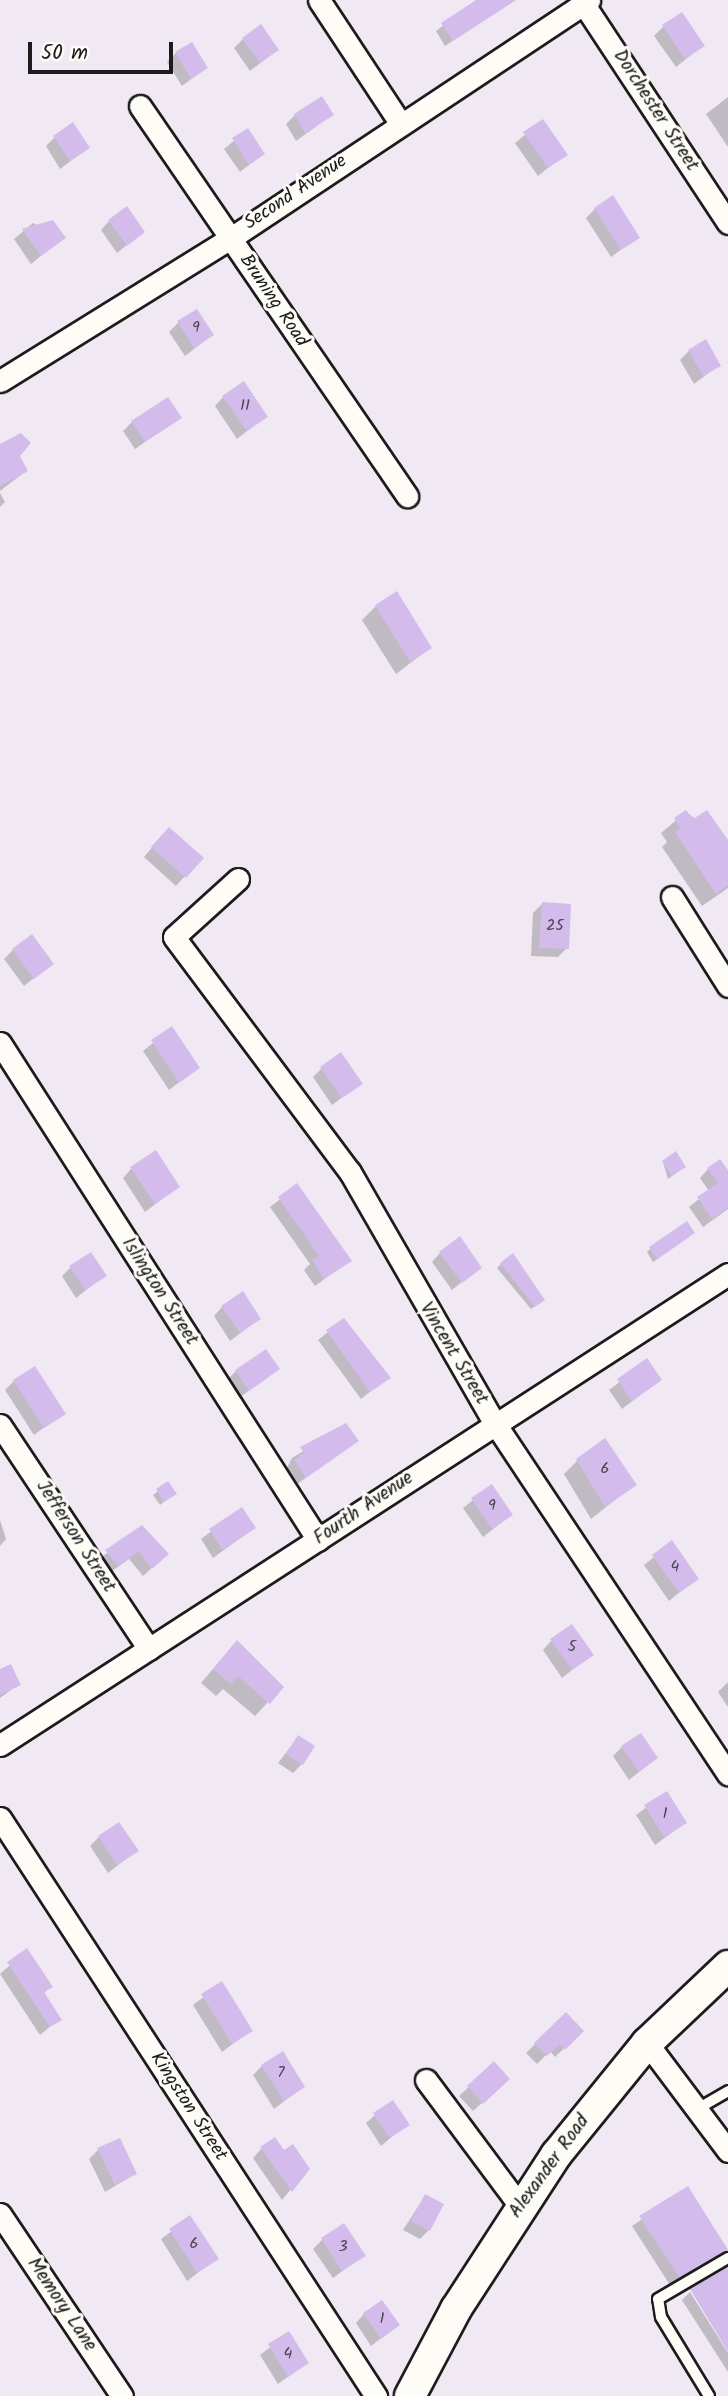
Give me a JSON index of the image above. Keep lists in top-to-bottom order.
{
  "streets": {
    "street": [
      "Dorchester Street",
      "Second Avenue",
      "Bruning Road",
      "Islington Street",
      "Vincent Street",
      "Fourth Avenue",
      "Jefferson Street",
      "Kingston Street",
      "Alexander Road",
      "Memory Lane"
    ]
  },
  "crossings": [
    ["Dorchester Street", "Second Avenue"],
    ["Second Avenue", "Bruning Road"],
    ["Islington Street", "Fourth Avenue"],
    ["Vincent Street", "Fourth Avenue"],
    ["Fourth Avenue", "Jefferson Street"]
  ],
  "house_numbers": [
    "9",
    "11",
    "25",
    "6",
    "9",
    "4",
    "5",
    "1",
    "7",
    "6",
    "3",
    "1",
    "4"
  ],
  "scale_bar": "50 m"
}
